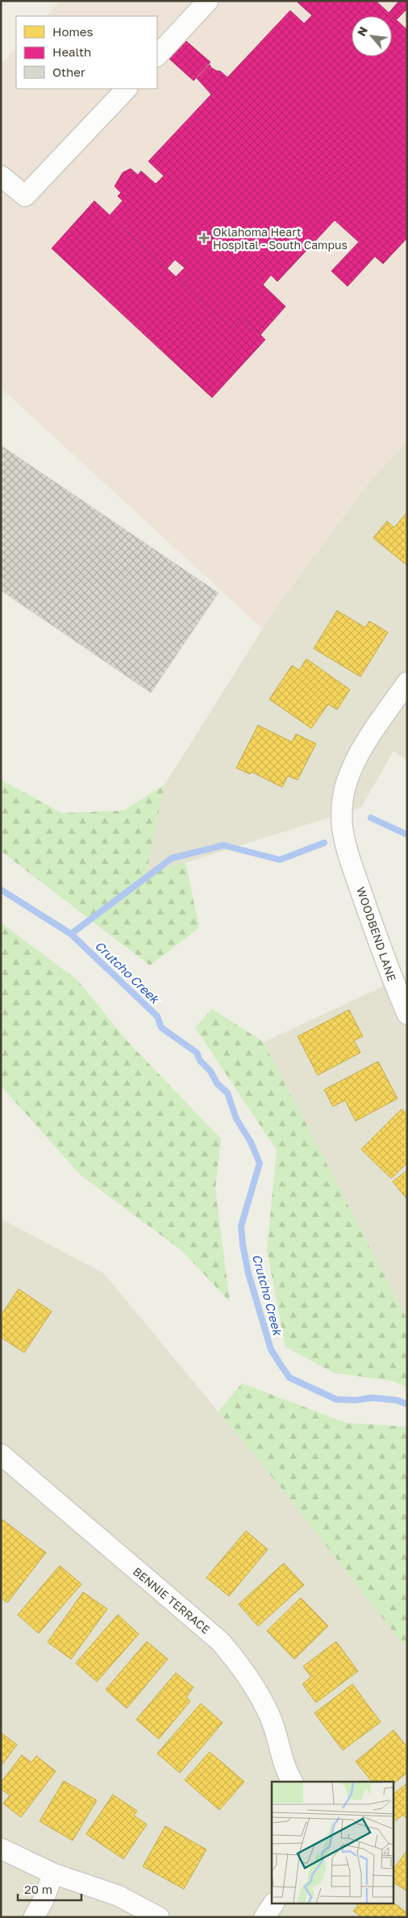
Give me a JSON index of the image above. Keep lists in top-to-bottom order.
{
  "streets": {
    "street": ["WOODBEND LANE", "BENNIE TERRACE"]
  },
  "water": ["Crutcho Creek"],
  "places": {
    "health": ["Oklahoma Heart Hospital - South Campus"]
  },
  "legend": ["Homes", "Health", "Other"],
  "scale_bar": "20 m",
  "north": "top left"
}
